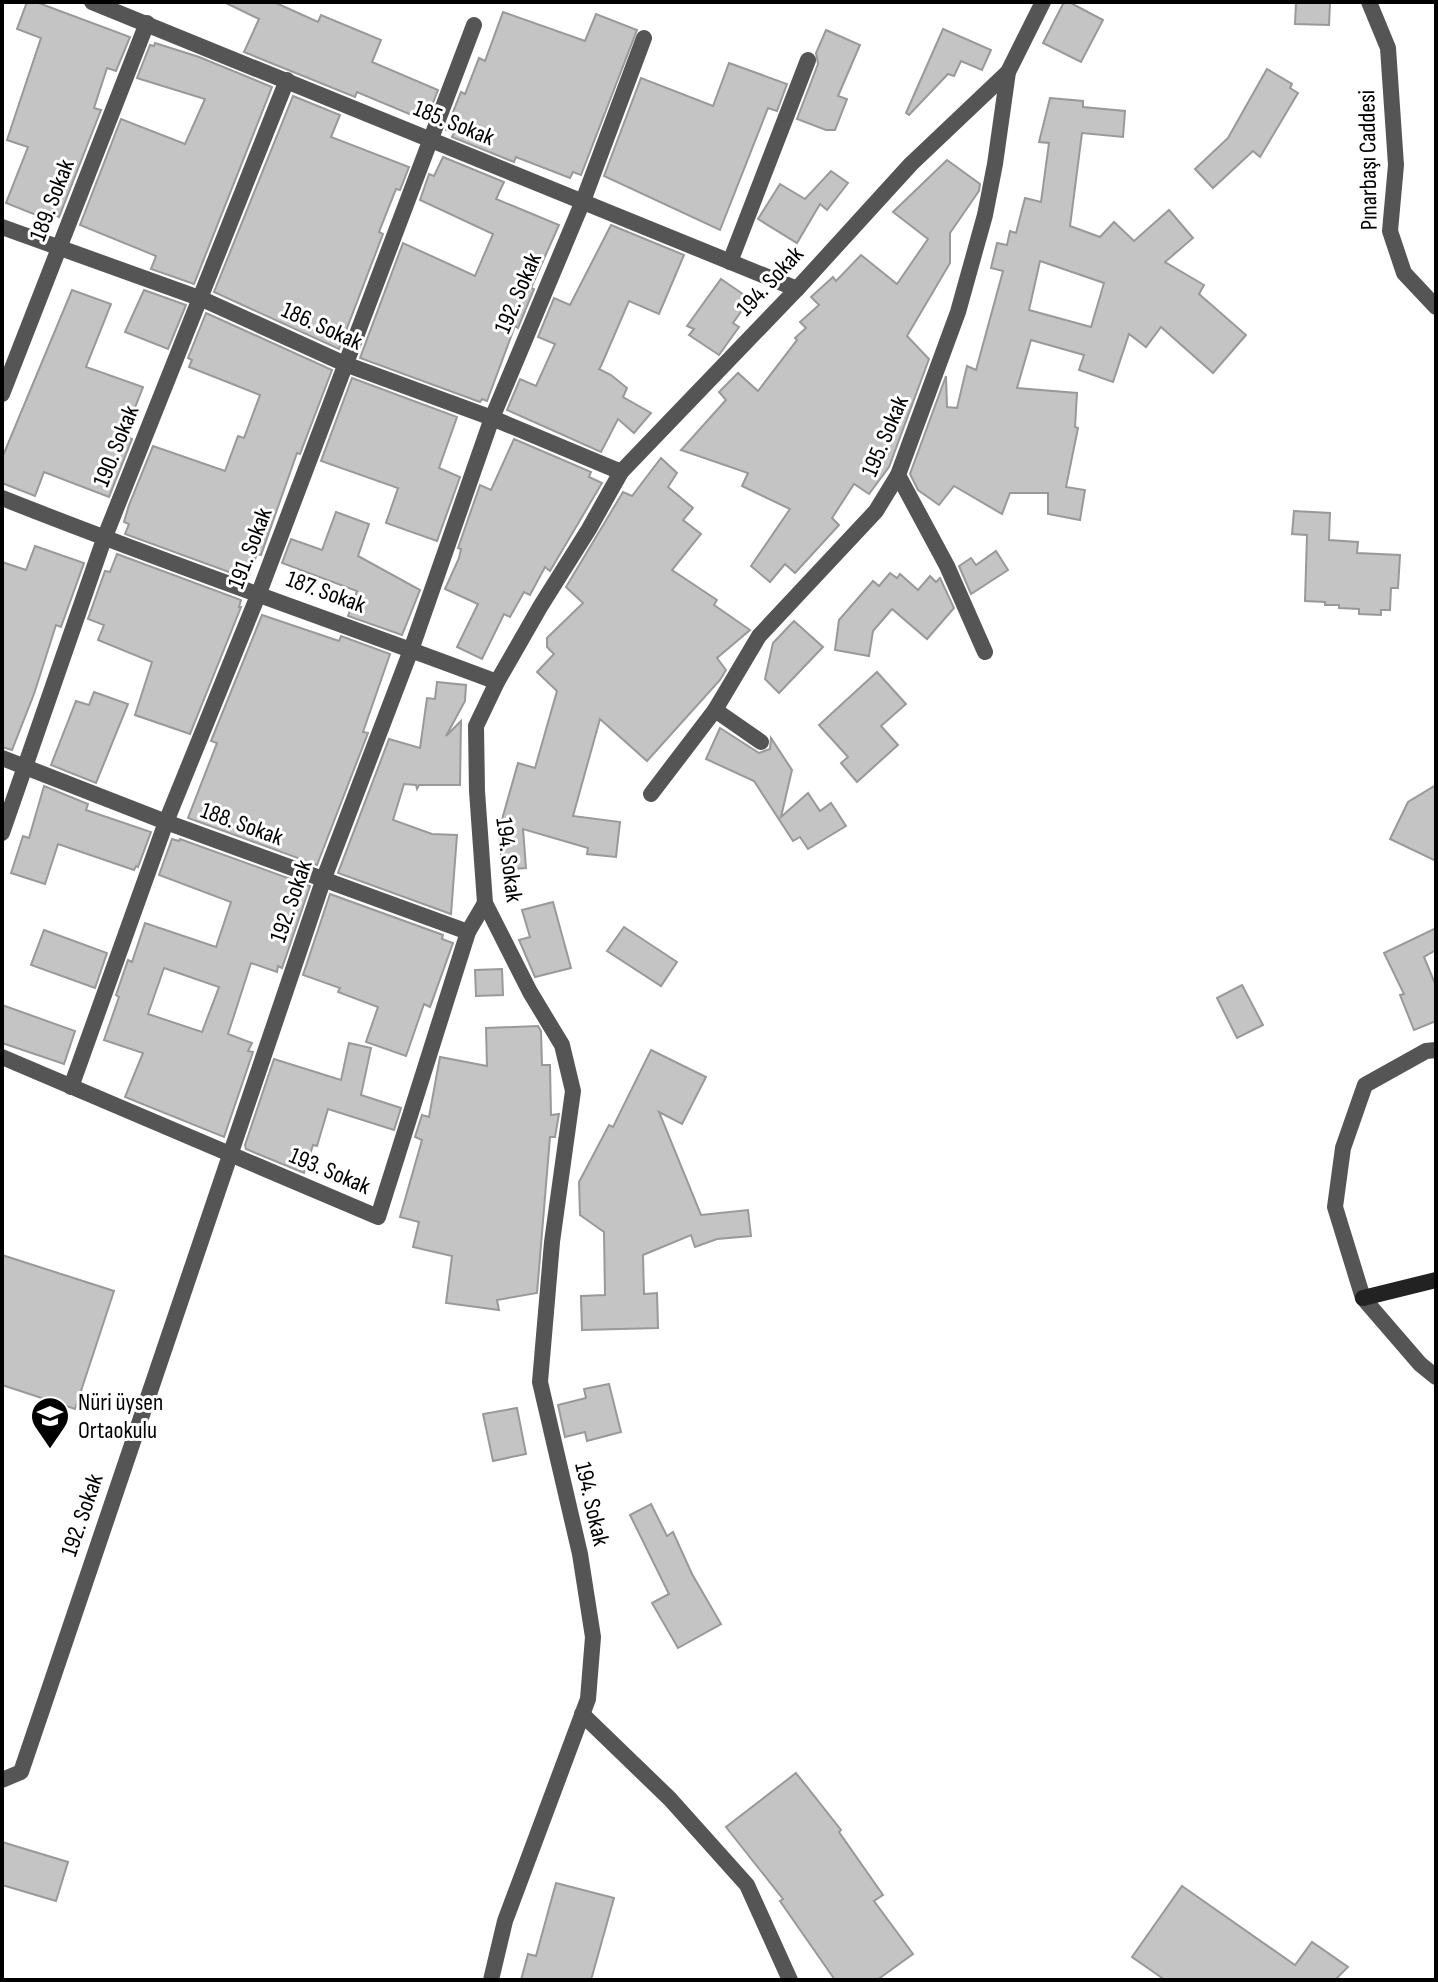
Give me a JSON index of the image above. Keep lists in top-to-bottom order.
{
  "streets": {
    "street": [
      "185. Sokak",
      "Pınarbaşı Caddesi",
      "189. Sokak",
      "194. Sokak",
      "192. Sokak",
      "186. Sokak",
      "195. Sokak",
      "190. Sokak",
      "191. Sokak",
      "187. Sokak",
      "188. Sokak",
      "193. Sokak"
    ]
  },
  "crossings": [
    ["185. Sokak", "189. Sokak"],
    ["185. Sokak", "194. Sokak"],
    ["185. Sokak", "192. Sokak"],
    ["185. Sokak", "190. Sokak"],
    ["185. Sokak", "191. Sokak"],
    ["189. Sokak", "186. Sokak"],
    ["194. Sokak", "186. Sokak"],
    ["194. Sokak", "195. Sokak"],
    ["194. Sokak", "187. Sokak"],
    ["194. Sokak", "193. Sokak"],
    ["192. Sokak", "186. Sokak"],
    ["192. Sokak", "187. Sokak"],
    ["192. Sokak", "188. Sokak"],
    ["192. Sokak", "193. Sokak"],
    ["186. Sokak", "190. Sokak"],
    ["186. Sokak", "191. Sokak"],
    ["190. Sokak", "187. Sokak"],
    ["190. Sokak", "188. Sokak"],
    ["191. Sokak", "187. Sokak"],
    ["191. Sokak", "188. Sokak"],
    ["191. Sokak", "193. Sokak"],
    ["188. Sokak", "193. Sokak"]
  ],
  "places": {
    "school or university": ["Nüri üysen Ortaokulu"]
  }
}
